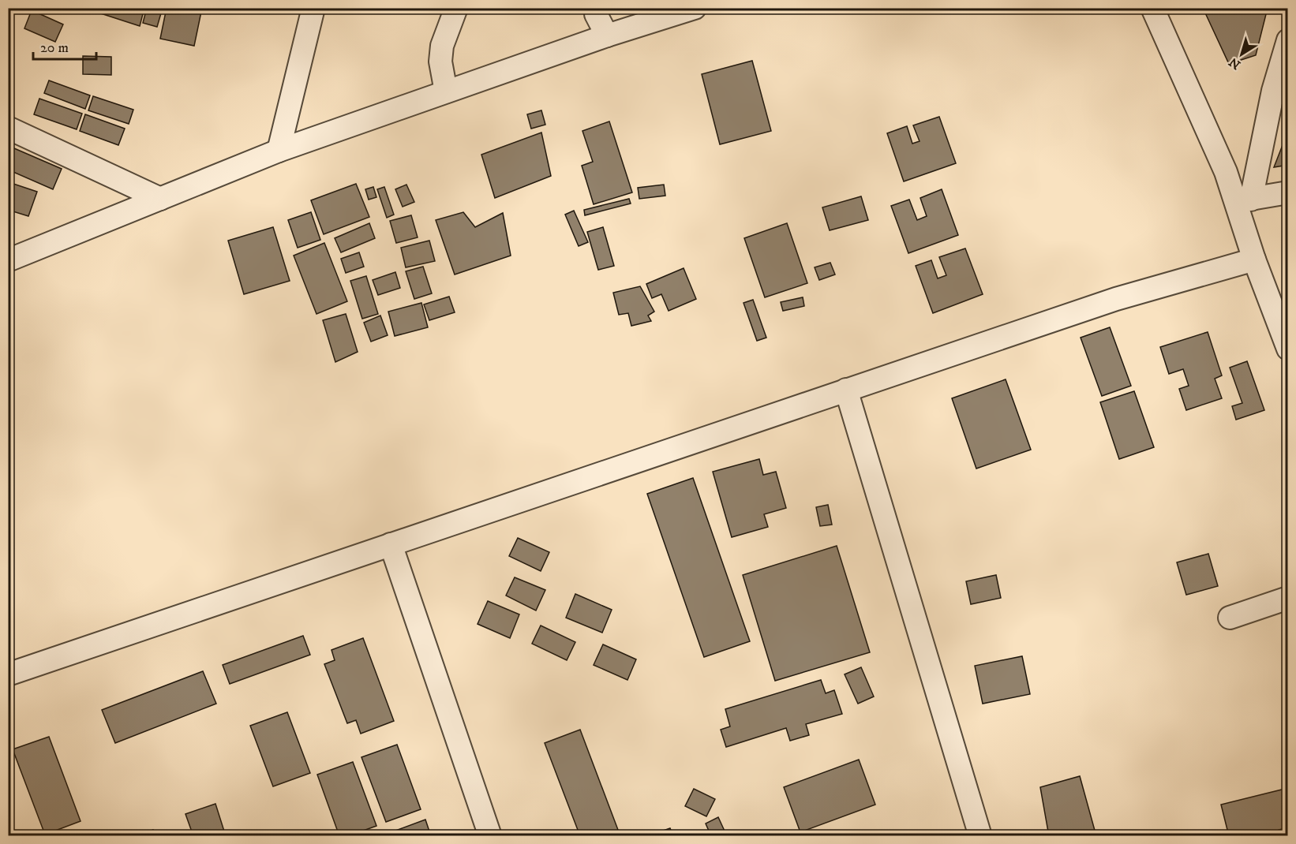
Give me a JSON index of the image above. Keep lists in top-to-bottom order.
{
  "scale_bar": "20 m",
  "north": "bottom left"
}
